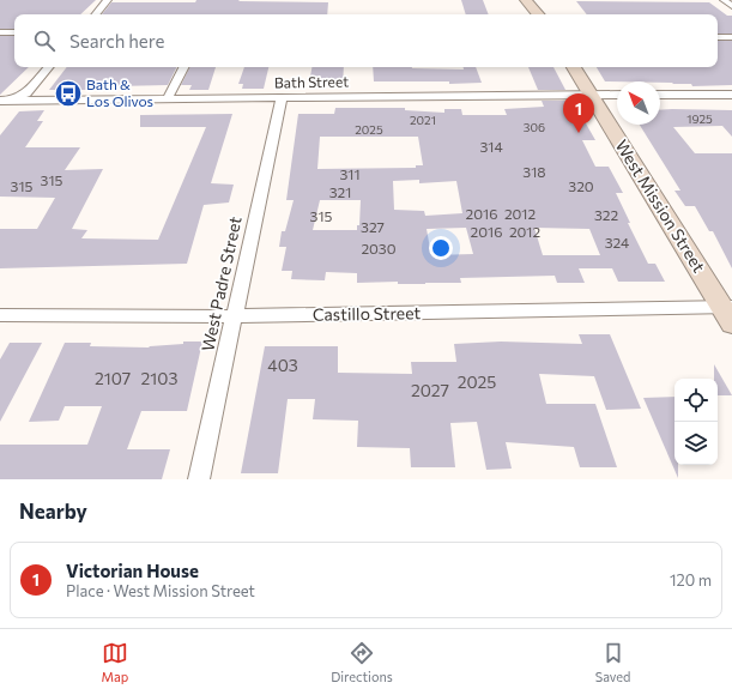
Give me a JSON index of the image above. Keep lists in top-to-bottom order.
{
  "streets": {
    "main road": ["West Mission Street"],
    "street": ["Bath Street", "West Padre Street", "Castillo Street"]
  },
  "crossings": [
    ["Bath Street", "West Mission Street"],
    ["Bath Street", "West Padre Street"],
    ["West Mission Street", "Castillo Street"],
    ["West Padre Street", "Castillo Street"]
  ],
  "places": {
    "bus stop": ["Bath & Los Olivos"]
  },
  "house_numbers": [
    "1925",
    "2021",
    "306",
    "2025",
    "314",
    "318",
    "311",
    "315",
    "315",
    "320",
    "321",
    "2016",
    "2012",
    "322",
    "315",
    "327",
    "2016",
    "2012",
    "324",
    "2030",
    "403",
    "2107",
    "2103",
    "2025",
    "2027"
  ],
  "north": "top left",
  "page": {
    "search": "Search here",
    "pins": "1",
    "heading": "Nearby",
    "list": [
      {
        "mark": "1",
        "name": "Victorian House",
        "note": "Place · West Mission Street",
        "value": "120 m"
      }
    ],
    "nav": ["Map", "Directions", "Saved"]
  }
}
